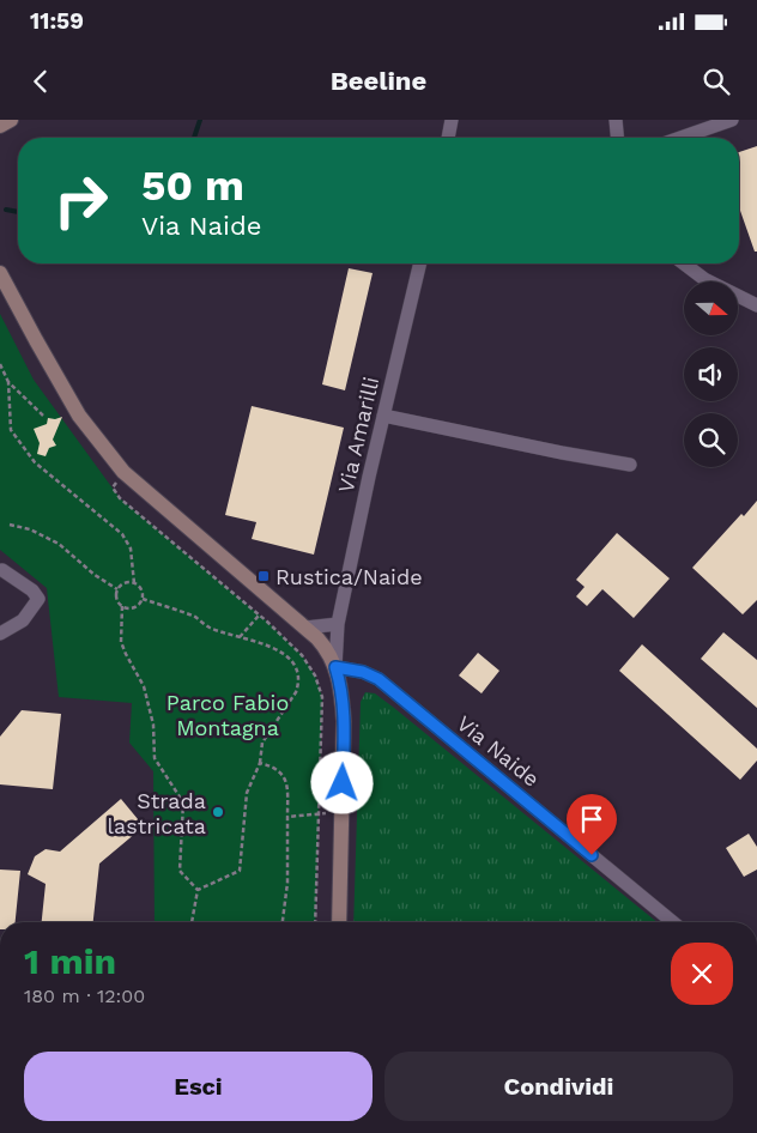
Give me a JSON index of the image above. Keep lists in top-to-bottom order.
{
  "streets": {
    "street": ["Via Amarilli", "Via Naide"]
  },
  "crossings": [
    ["Via Amarilli", "Via Naide"]
  ],
  "parks": ["Parco Fabio Montagna"],
  "places": {
    "transit": ["Rustica/Naide"],
    "other": ["Strada lastricata"]
  },
  "north": "right",
  "page": {
    "status": "11:59",
    "header": "Beeline",
    "turn": ["50 m", "Via Naide"],
    "heading": ["1 min", "180 m · 12:00"],
    "buttons": ["Esci", "Condividi"]
  }
}
